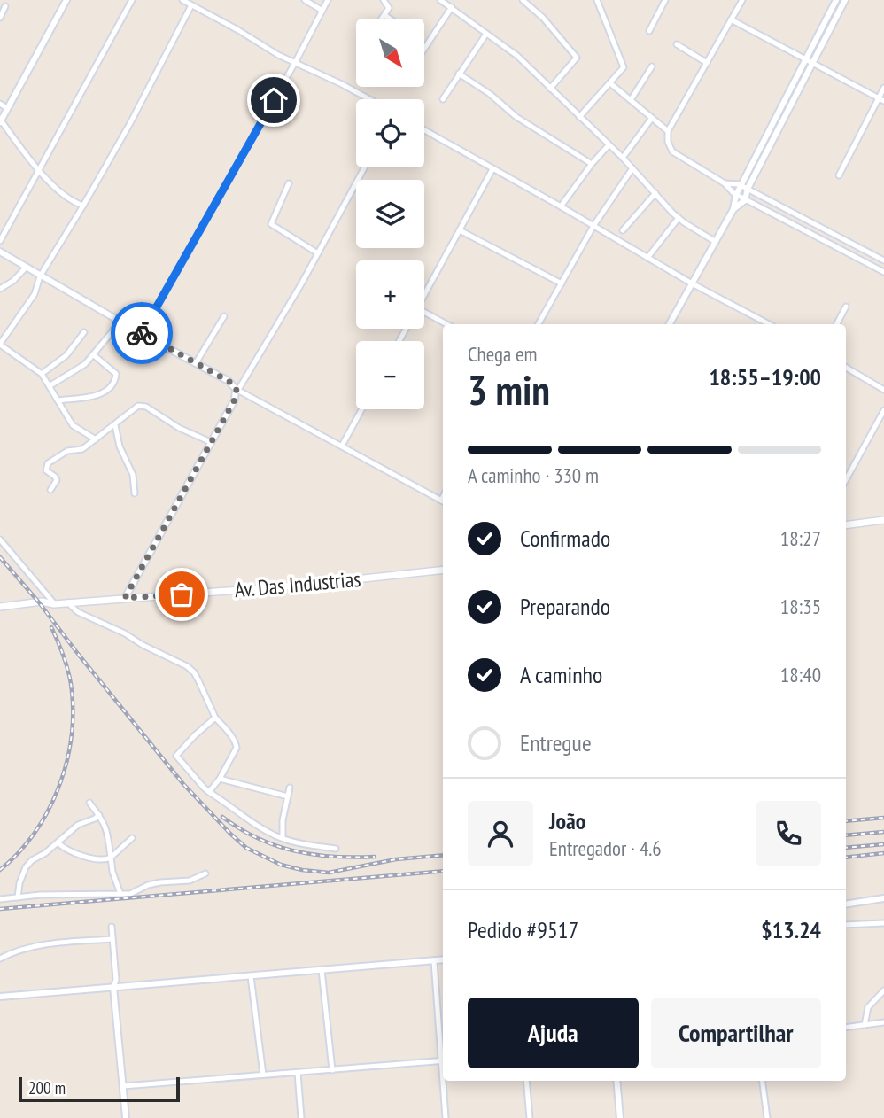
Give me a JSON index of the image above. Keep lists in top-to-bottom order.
{
  "streets": {
    "main road": ["Av. Das Industrias"]
  },
  "scale_bar": "200 m",
  "north": "bottom right",
  "page": {
    "map_buttons": ["+", "−"],
    "heading": ["3 min", "Chega em", "18:55–19:00"],
    "panel": [
      "João",
      "Entregador · 4.6",
      "Pedido #9517",
      "$13.24"
    ],
    "bar": "A caminho · 330 m",
    "list": [
      ["Confirmado", "18:27"],
      ["Preparando", "18:35"],
      ["A caminho", "18:40"],
      "Entregue"
    ],
    "buttons": ["Ajuda", "Compartilhar"],
    "scale": "200 m"
  }
}
